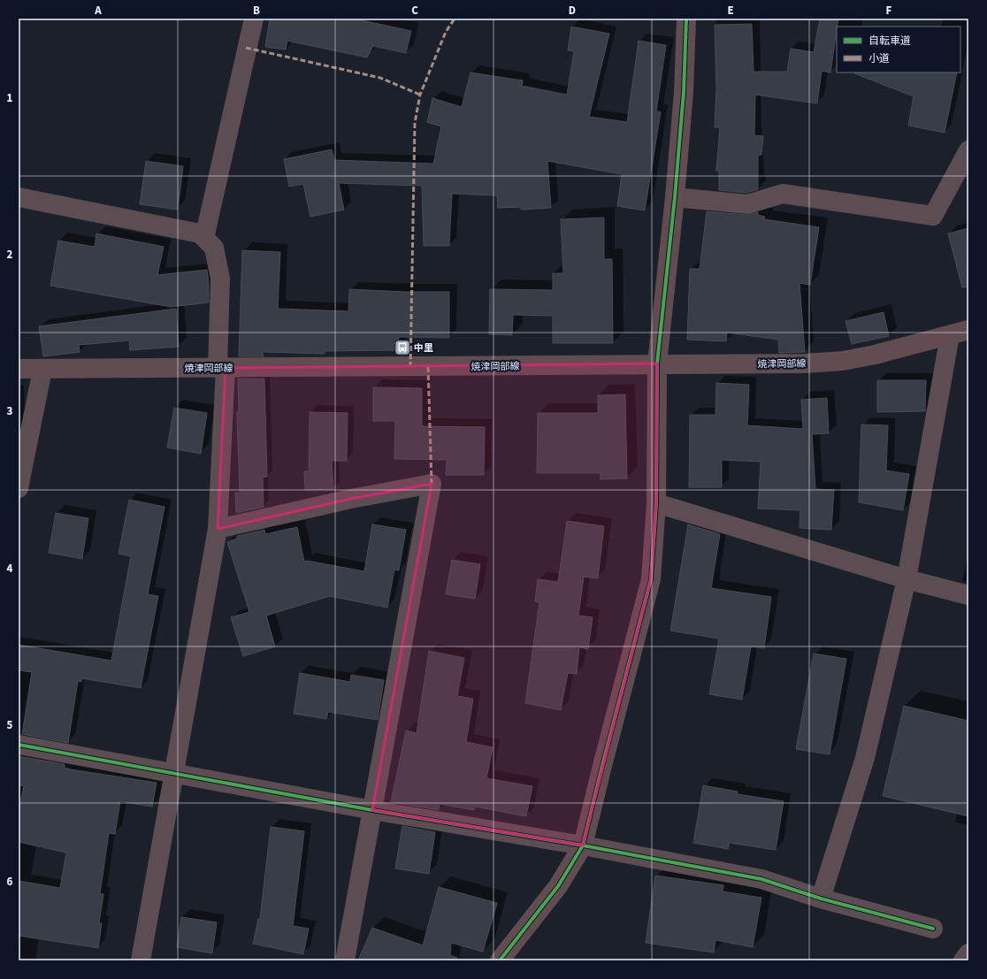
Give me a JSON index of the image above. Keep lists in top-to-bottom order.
{
  "streets": {
    "street": ["焼津岡部線"]
  },
  "places": {
    "bus stop": ["中里"]
  },
  "legend": ["自転車道", "小道"],
  "grid": {
    "columns": [
      "A",
      "B",
      "C",
      "D",
      "E",
      "F"
    ],
    "rows": [
      "1",
      "2",
      "3",
      "4",
      "5",
      "6"
    ]
  }
}
